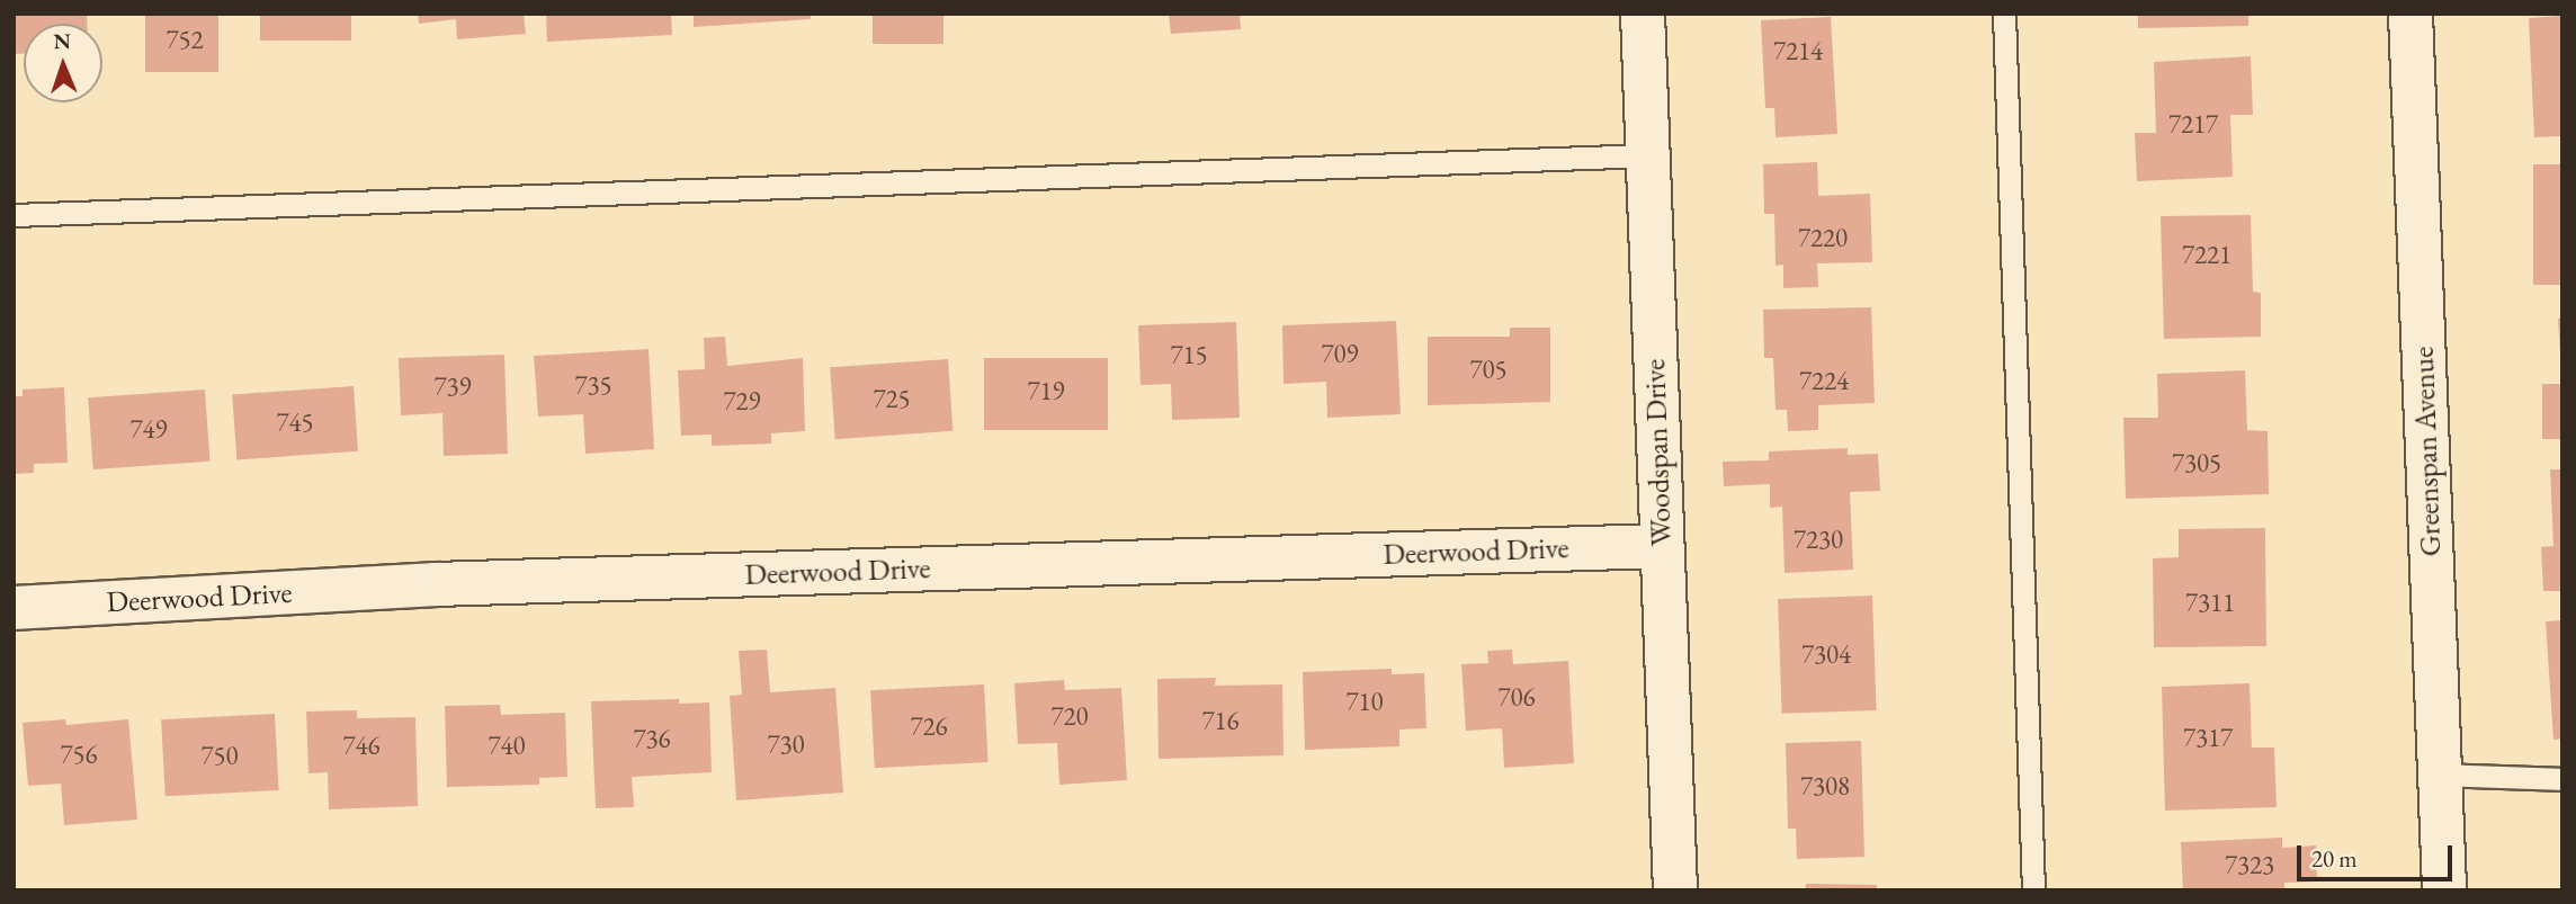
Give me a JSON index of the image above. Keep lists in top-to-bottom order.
{
  "streets": {
    "street": ["Greenspan Avenue", "Woodspan Drive", "Deerwood Drive"]
  },
  "crossings": [
    ["Woodspan Drive", "Deerwood Drive"]
  ],
  "house_numbers": [
    "752",
    "7214",
    "7217",
    "7220",
    "7221",
    "709",
    "715",
    "705",
    "7224",
    "735",
    "739",
    "719",
    "725",
    "729",
    "745",
    "749",
    "7305",
    "7230",
    "7311",
    "7304",
    "706",
    "710",
    "720",
    "716",
    "726",
    "7317",
    "736",
    "730",
    "746",
    "740",
    "756",
    "750",
    "7308",
    "7323"
  ],
  "scale_bar": "20 m",
  "north": "top"
}
